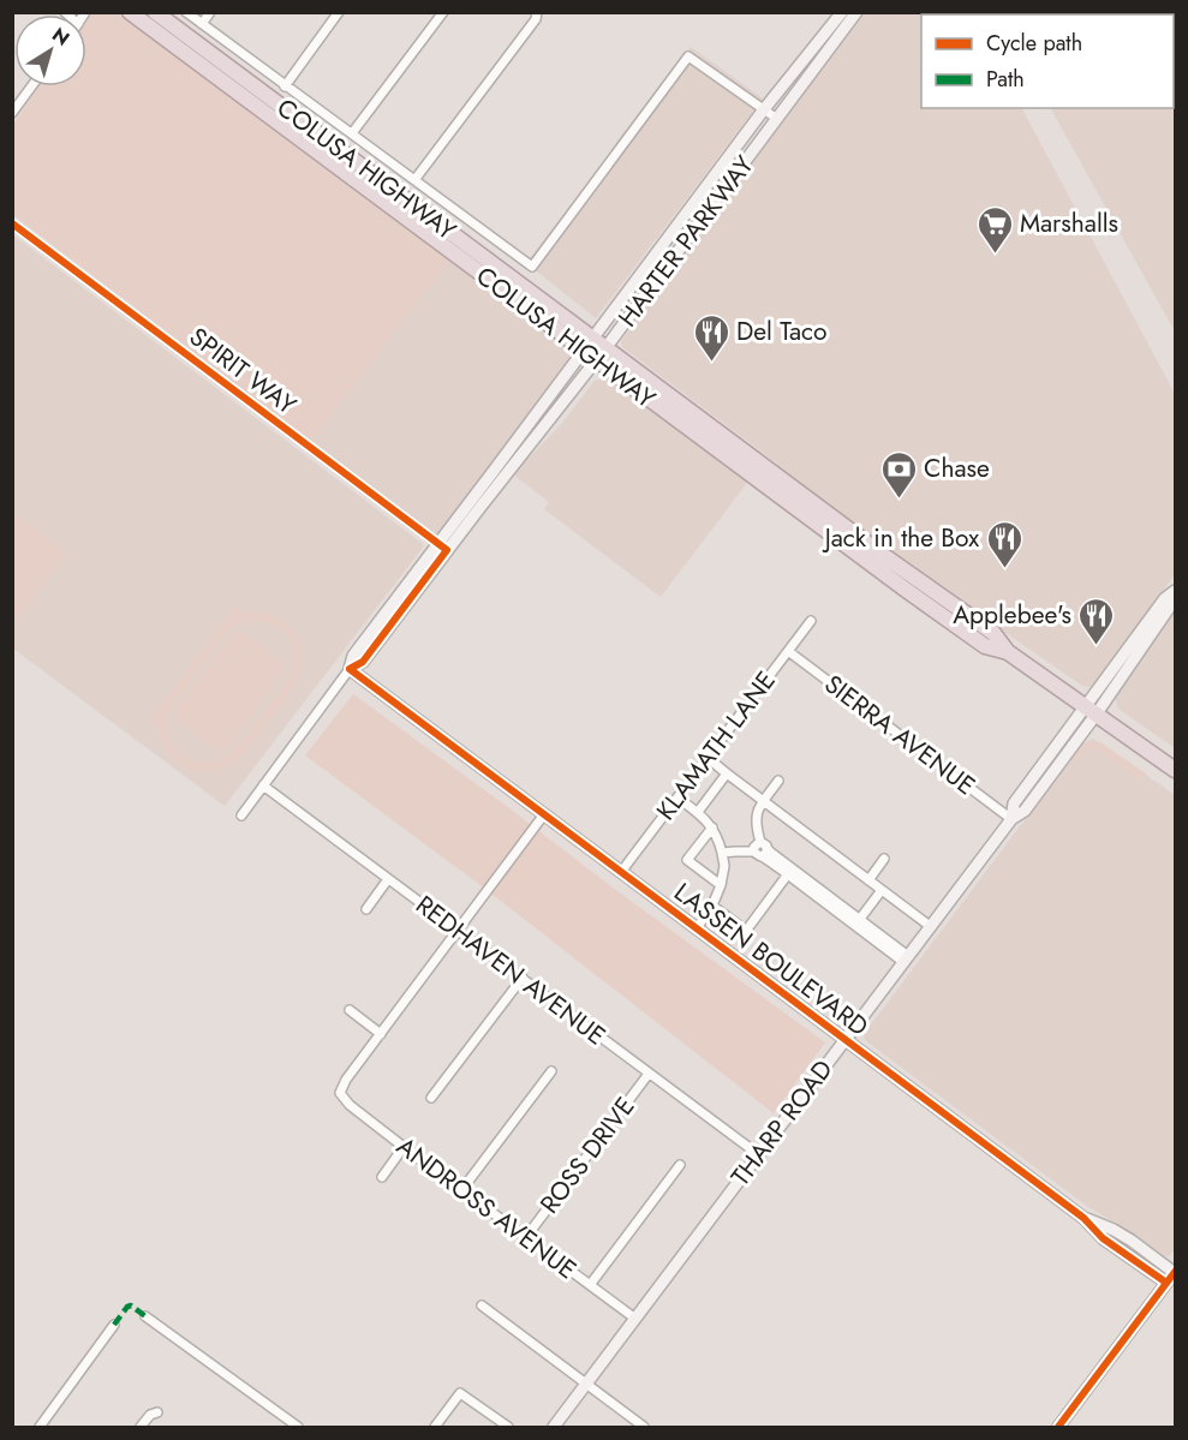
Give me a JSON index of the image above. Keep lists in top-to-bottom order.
{
  "streets": {
    "highway": ["COLUSA HIGHWAY"],
    "street": [
      "HARTER PARKWAY",
      "SPIRIT WAY",
      "SIERRA AVENUE",
      "KLAMATH LANE",
      "LASSEN BOULEVARD",
      "REDHAVEN AVENUE",
      "THARP ROAD",
      "ROSS DRIVE",
      "ANDROSS AVENUE"
    ]
  },
  "crossings": [
    ["COLUSA HIGHWAY", "HARTER PARKWAY"],
    ["COLUSA HIGHWAY", "THARP ROAD"],
    ["HARTER PARKWAY", "SPIRIT WAY"],
    ["HARTER PARKWAY", "LASSEN BOULEVARD"],
    ["HARTER PARKWAY", "REDHAVEN AVENUE"],
    ["SIERRA AVENUE", "KLAMATH LANE"],
    ["SIERRA AVENUE", "THARP ROAD"],
    ["KLAMATH LANE", "LASSEN BOULEVARD"],
    ["LASSEN BOULEVARD", "THARP ROAD"],
    ["REDHAVEN AVENUE", "THARP ROAD"],
    ["REDHAVEN AVENUE", "ROSS DRIVE"],
    ["THARP ROAD", "ANDROSS AVENUE"],
    ["ROSS DRIVE", "ANDROSS AVENUE"]
  ],
  "places": {
    "supermarket": ["Marshalls"],
    "restaurant": ["Del Taco", "Jack in the Box", "Applebee's"],
    "bank": ["Chase"]
  },
  "legend": ["Cycle path", "Path"],
  "north": "top right"
}
